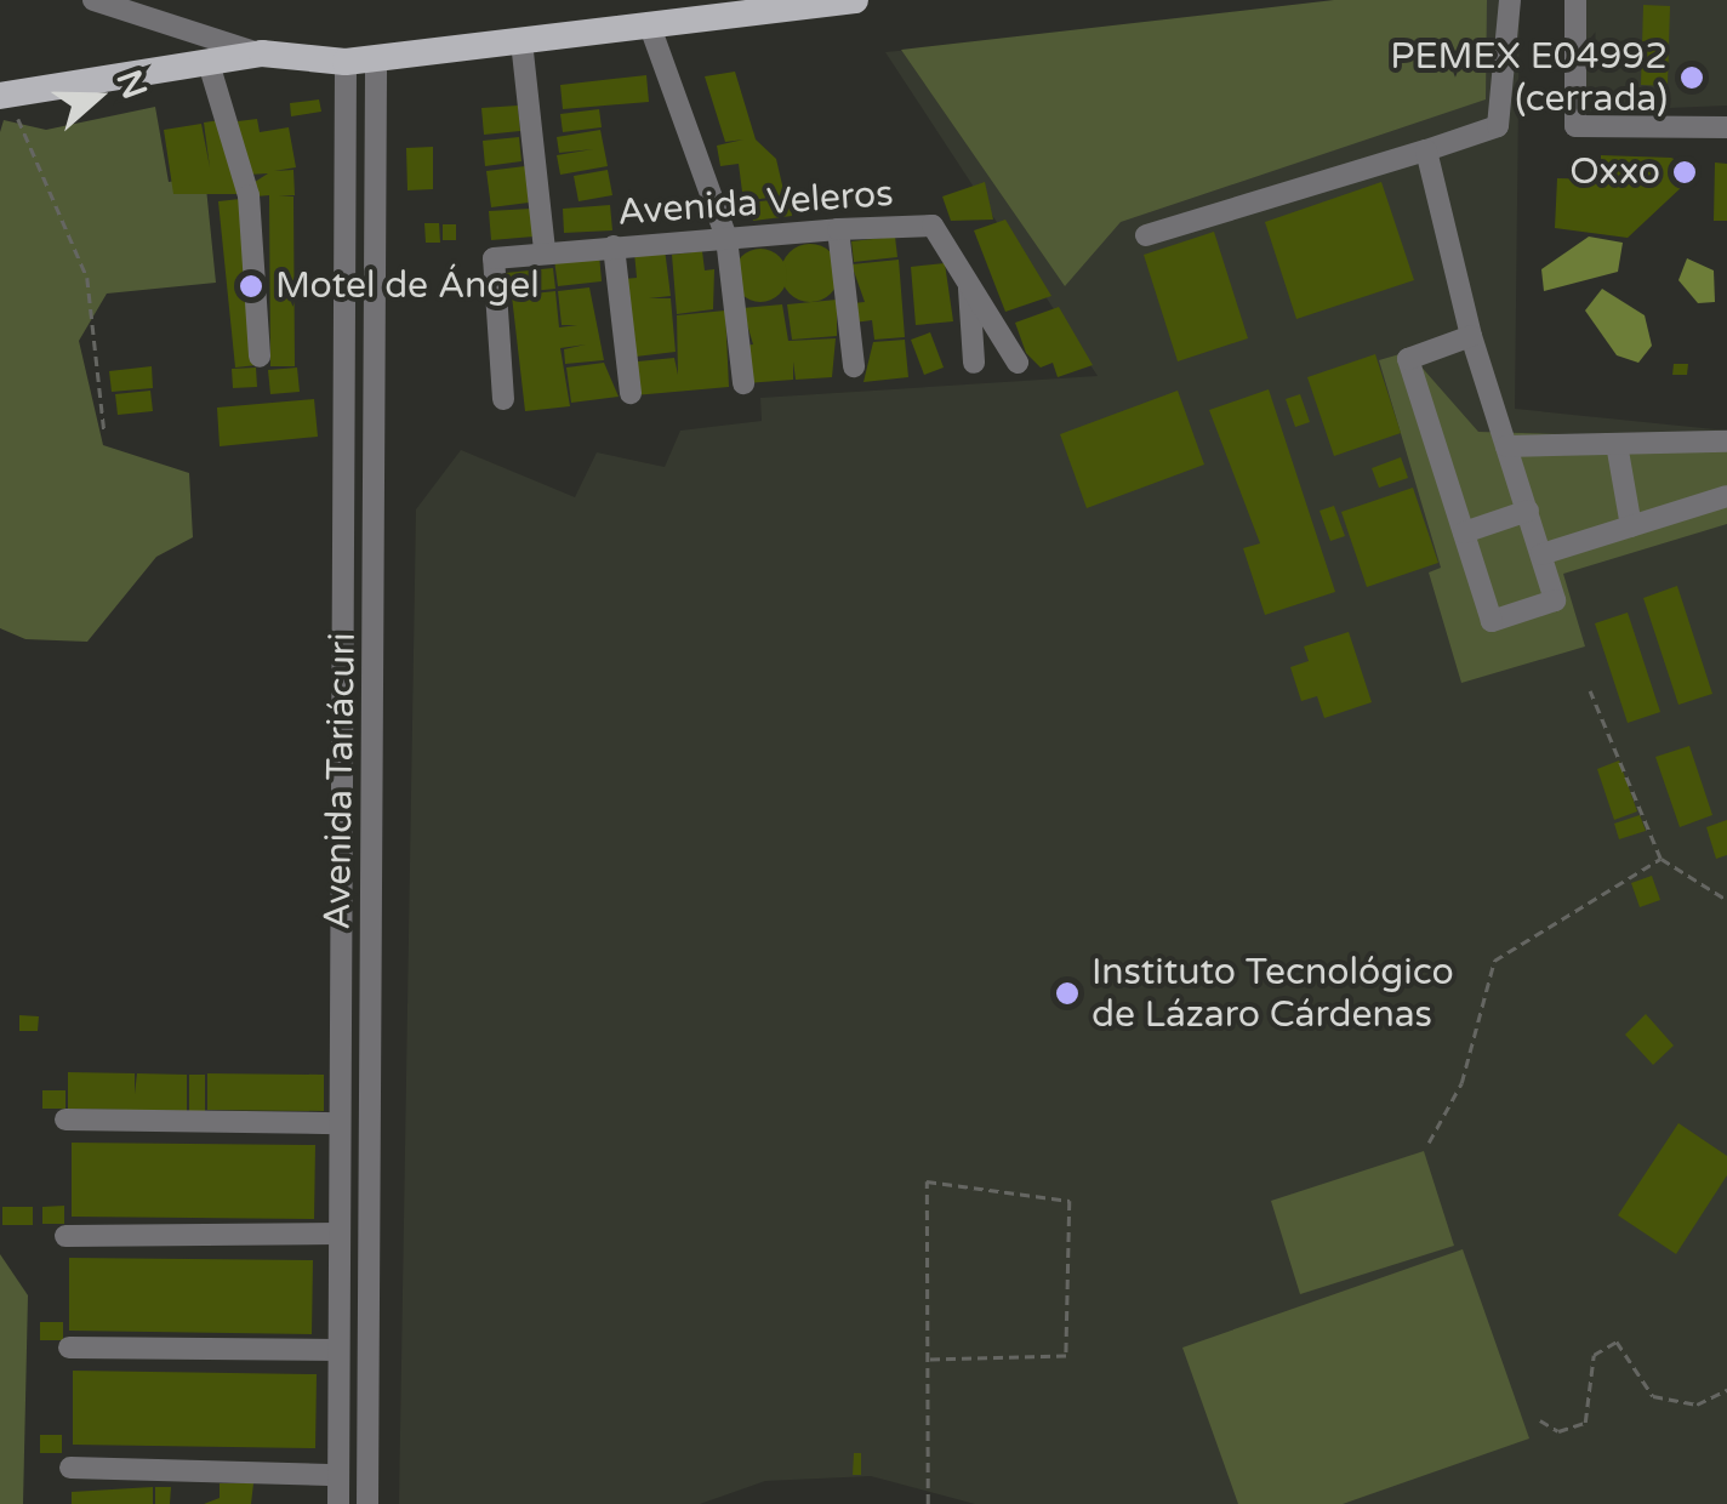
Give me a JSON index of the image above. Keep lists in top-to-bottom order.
{
  "streets": {
    "street": ["Avenida Veleros", "Avenida Tariácuri"]
  },
  "places": [
    "PEMEX E04992 (cerrada)",
    "Oxxo",
    "Motel de Ángel",
    "Instituto Tecnológico de Lázaro Cárdenas"
  ],
  "north": "right"
}
